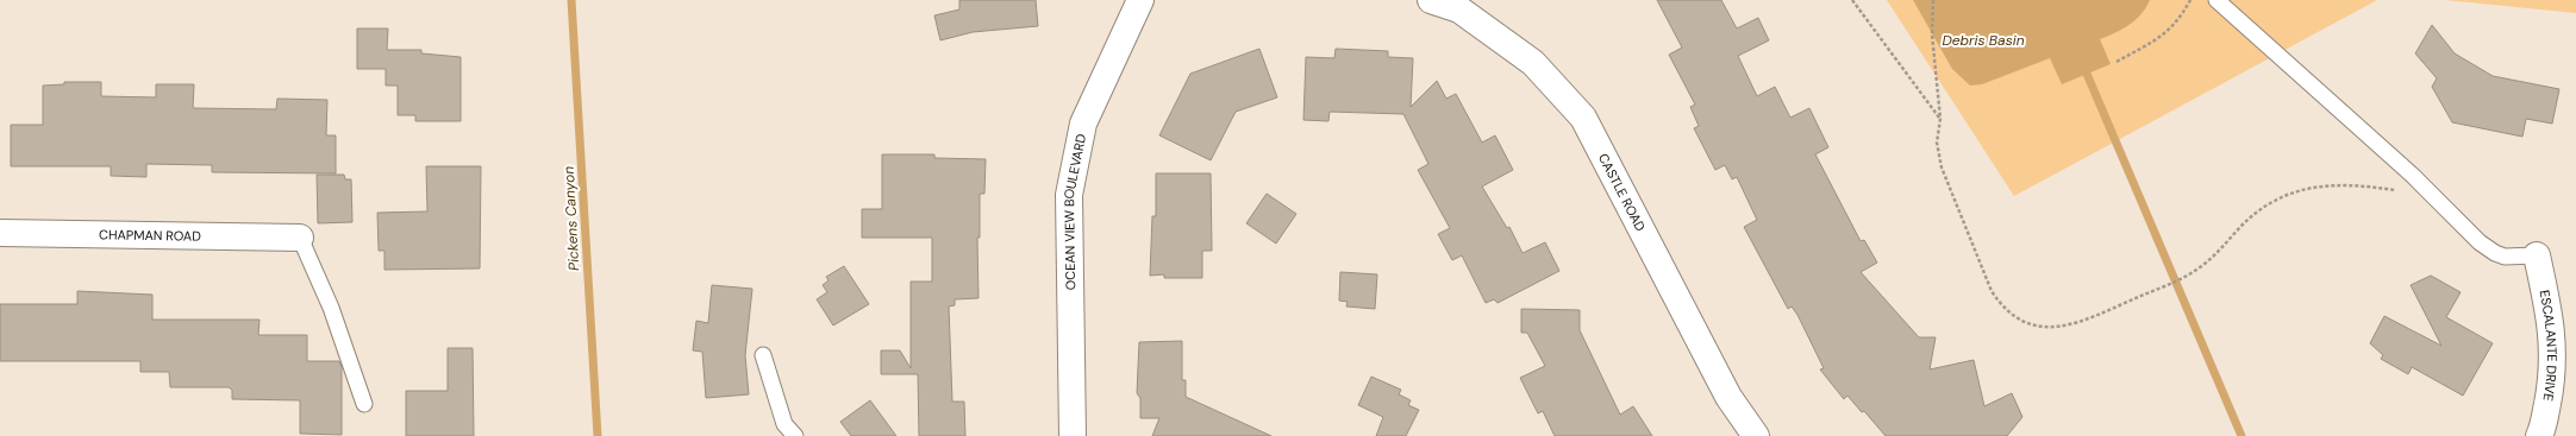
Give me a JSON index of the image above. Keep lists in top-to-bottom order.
{
  "streets": {
    "street": [
      "CASTLE ROAD",
      "OCEAN VIEW BOULEVARD",
      "CHAPMAN ROAD",
      "ESCALANTE DRIVE"
    ]
  },
  "water": ["Debris Basin", "Pickens Canyon"]
}
